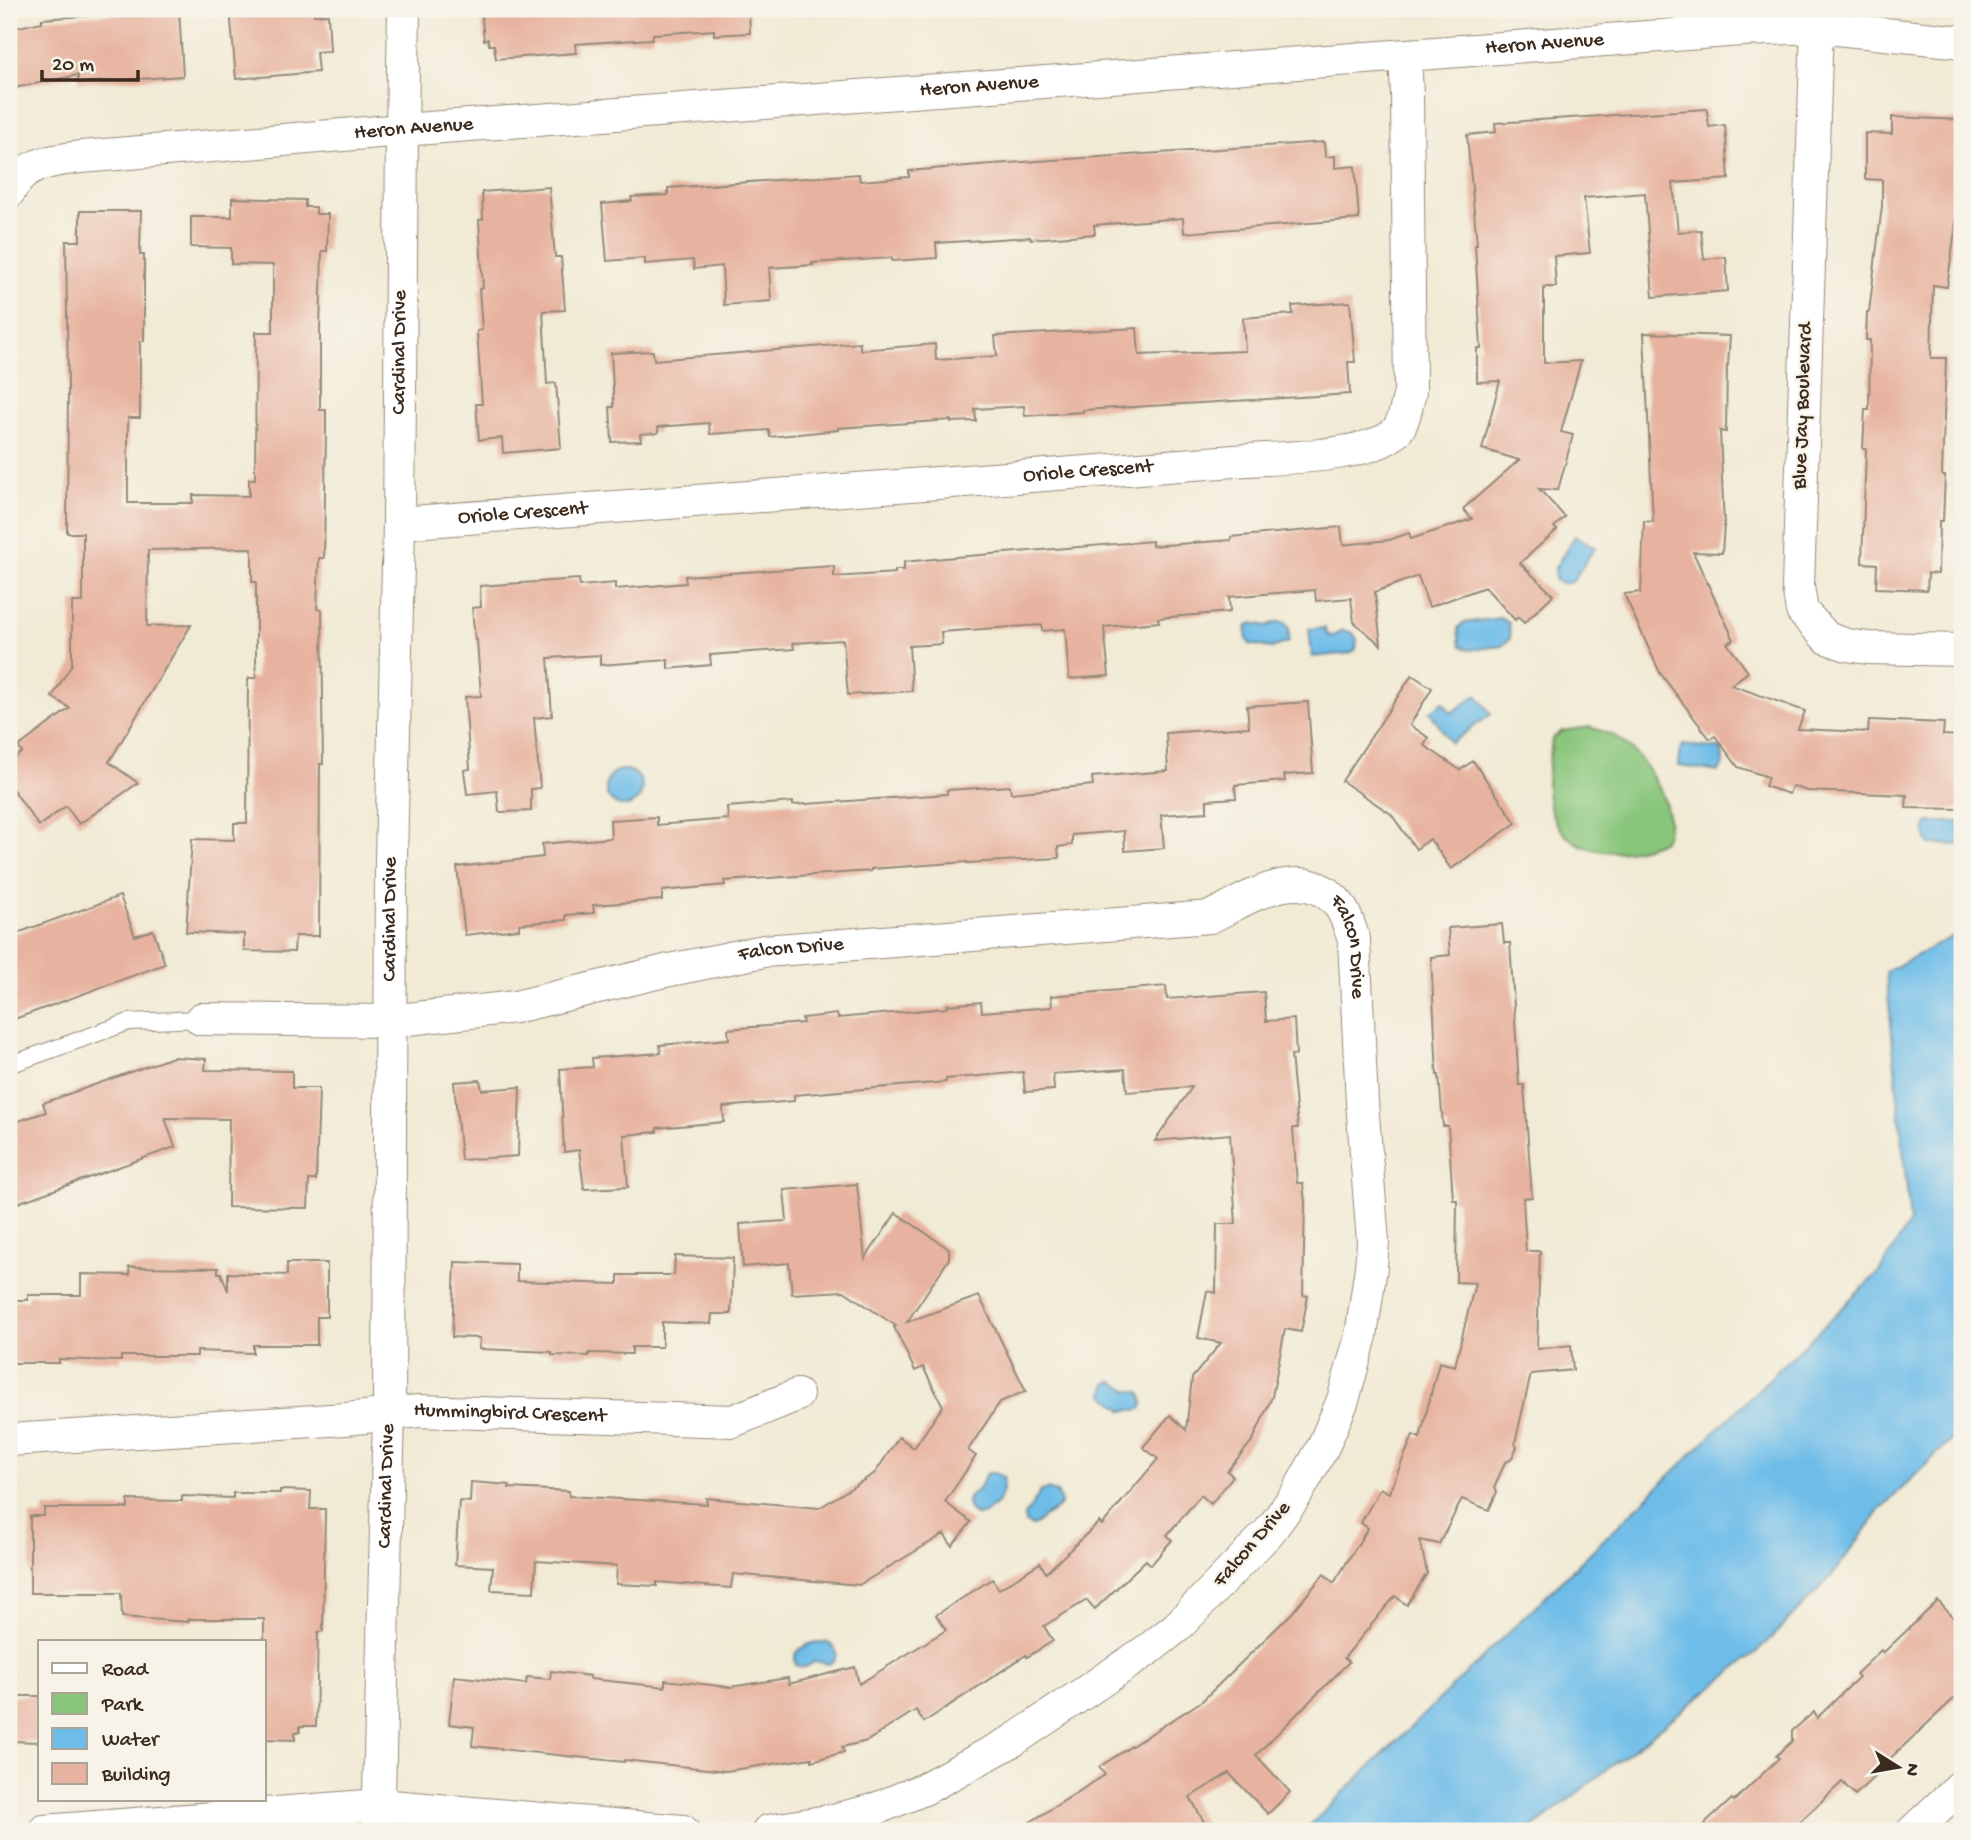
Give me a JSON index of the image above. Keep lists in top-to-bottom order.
{
  "streets": {
    "street": [
      "Heron Avenue",
      "Cardinal Drive",
      "Blue Jay Boulevard",
      "Oriole Crescent",
      "Falcon Drive",
      "Hummingbird Crescent"
    ]
  },
  "crossings": [
    ["Heron Avenue", "Cardinal Drive"],
    ["Heron Avenue", "Blue Jay Boulevard"],
    ["Heron Avenue", "Oriole Crescent"],
    ["Cardinal Drive", "Oriole Crescent"],
    ["Cardinal Drive", "Falcon Drive"],
    ["Cardinal Drive", "Hummingbird Crescent"]
  ],
  "legend": [
    "Road",
    "Park",
    "Water",
    "Building"
  ],
  "scale_bar": "20 m",
  "north": "right"
}
